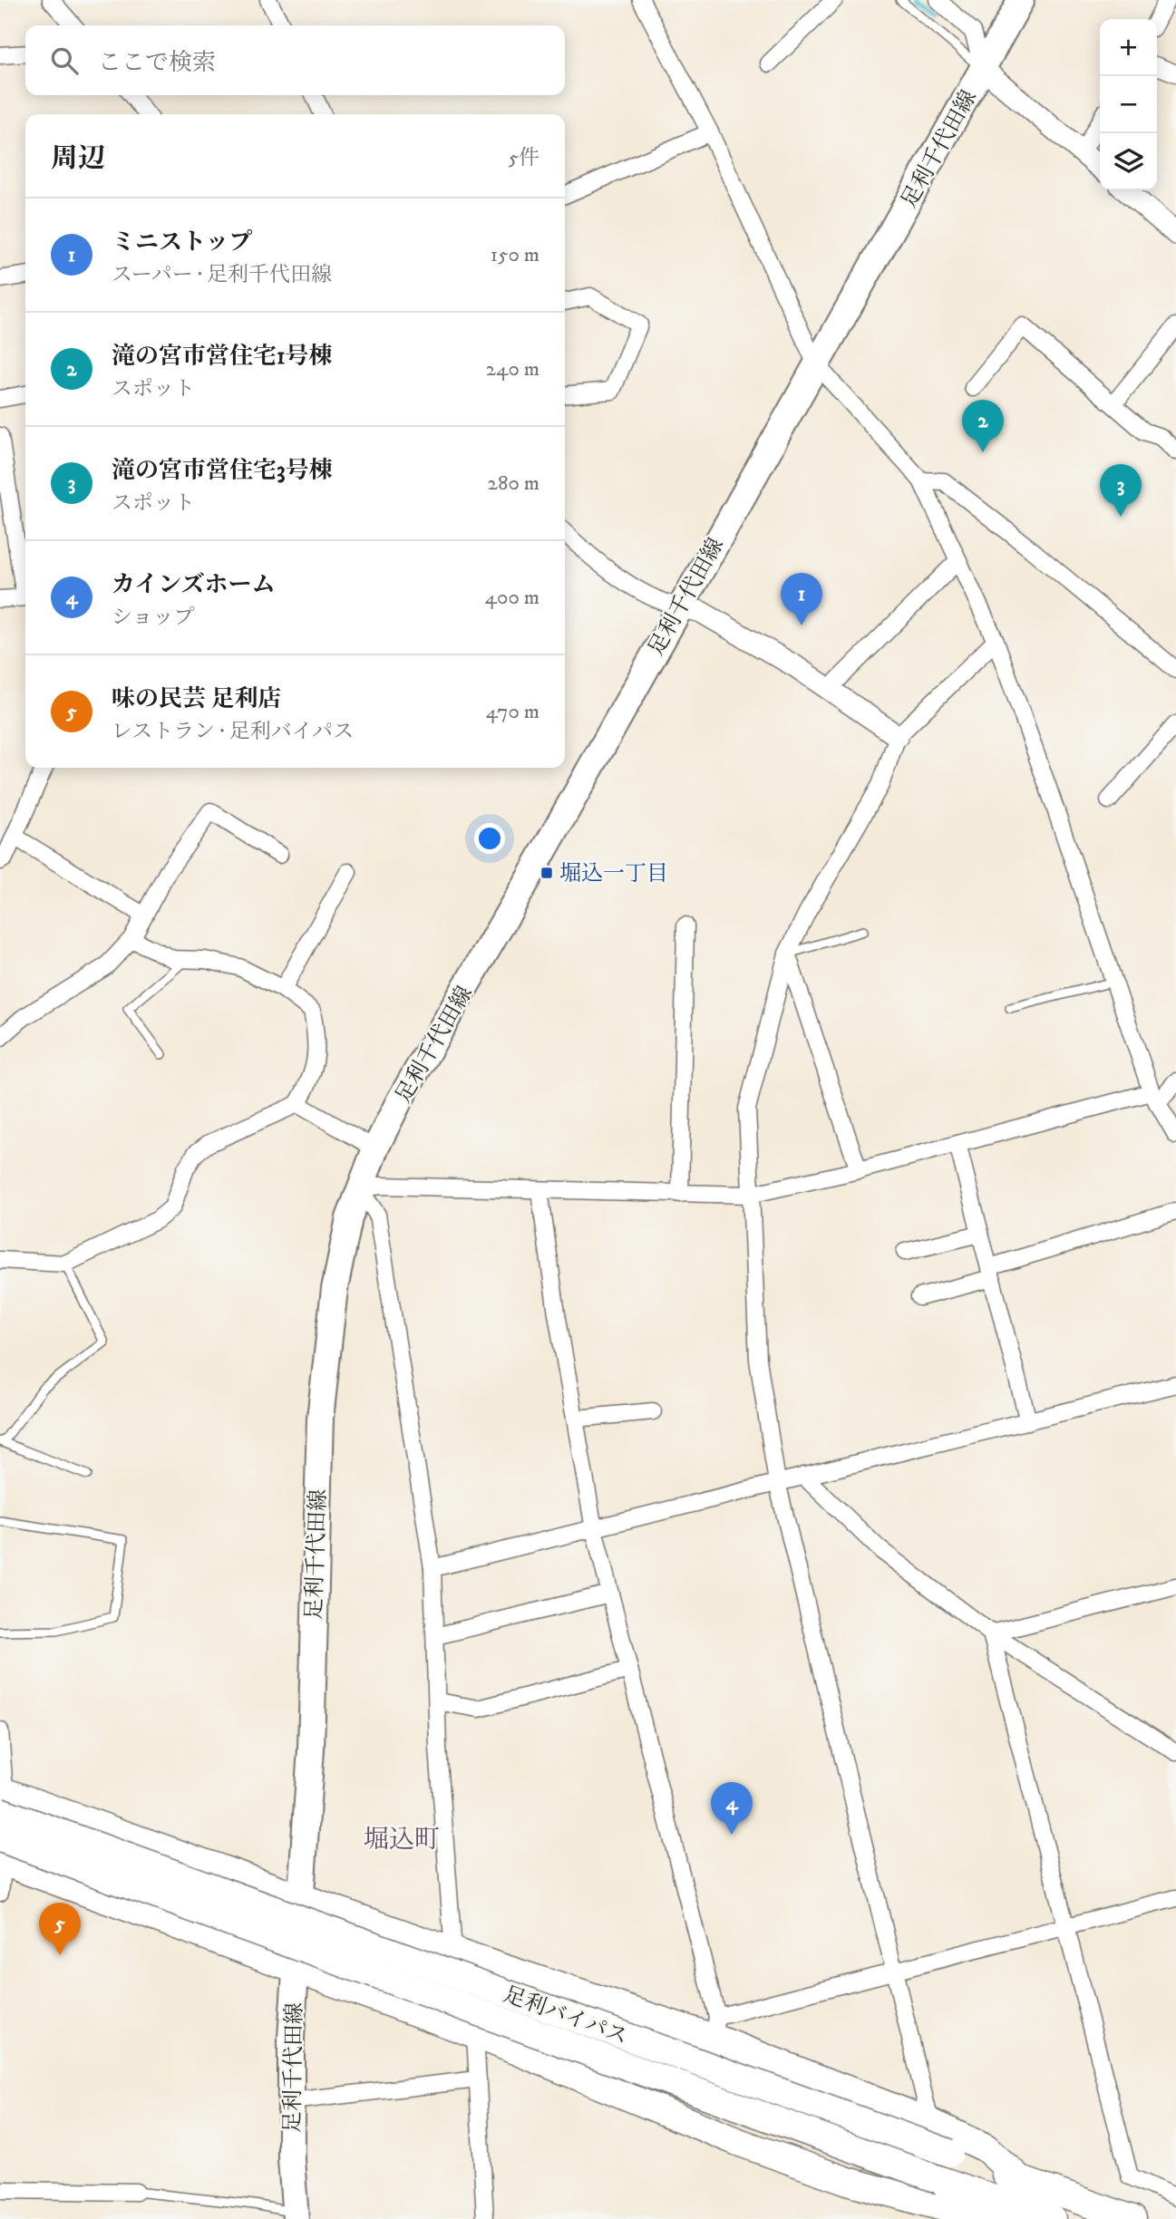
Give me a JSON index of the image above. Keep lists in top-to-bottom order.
{
  "streets": {
    "highway": ["足利バイパス"],
    "main road": ["足利千代田線"]
  },
  "districts": ["堀込町"],
  "places": {
    "transit": ["堀込一丁目"]
  },
  "page": {
    "map_buttons": ["+", "−"],
    "search": "ここで検索",
    "heading": ["周辺", "5件"],
    "list": [
      {
        "mark": "1",
        "name": "ミニストップ",
        "note": "スーパー · 足利千代田線",
        "value": "150 m"
      },
      {
        "mark": "2",
        "name": "滝の宮市営住宅1号棟",
        "note": "スポット",
        "value": "240 m"
      },
      {
        "mark": "3",
        "name": "滝の宮市営住宅3号棟",
        "note": "スポット",
        "value": "280 m"
      },
      {
        "mark": "4",
        "name": "カインズホーム",
        "note": "ショップ",
        "value": "400 m"
      },
      {
        "mark": "5",
        "name": "味の民芸 足利店",
        "note": "レストラン · 足利バイパス",
        "value": "470 m"
      }
    ],
    "pins": [
      "2",
      "3",
      "1",
      "4",
      "5"
    ]
  }
}
